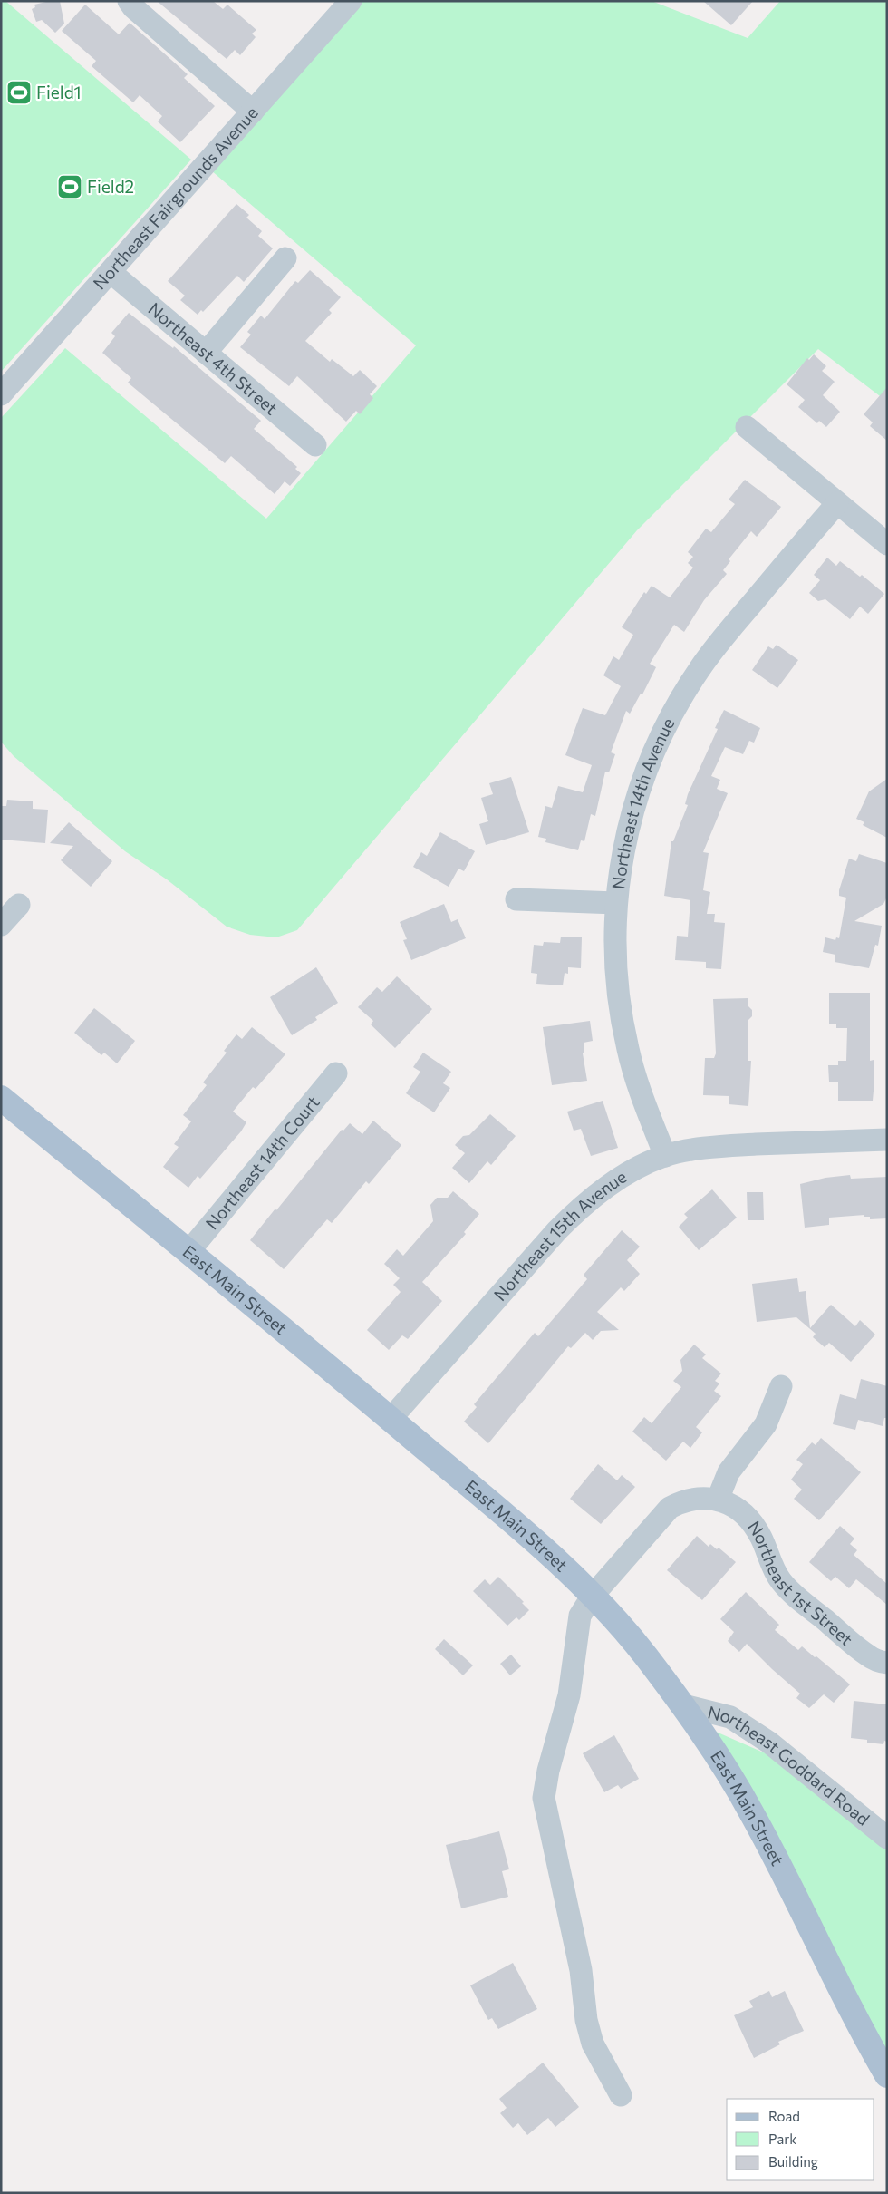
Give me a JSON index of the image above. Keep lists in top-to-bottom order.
{
  "streets": {
    "main road": ["East Main Street"],
    "street": [
      "Northeast Fairgrounds Avenue",
      "Northeast 4th Street",
      "Northeast 14th Avenue",
      "Northeast 14th Court",
      "Northeast 15th Avenue",
      "Northeast 1st Street",
      "Northeast Goddard Road"
    ]
  },
  "crossings": [
    ["Northeast Fairgrounds Avenue", "Northeast 4th Street"],
    ["Northeast 14th Avenue", "Northeast 15th Avenue"],
    ["Northeast 14th Court", "East Main Street"],
    ["Northeast 15th Avenue", "East Main Street"],
    ["East Main Street", "Northeast Goddard Road"]
  ],
  "places": {
    "sports": ["Field1", "Field2"]
  },
  "legend": ["Road", "Park", "Building"]
}
